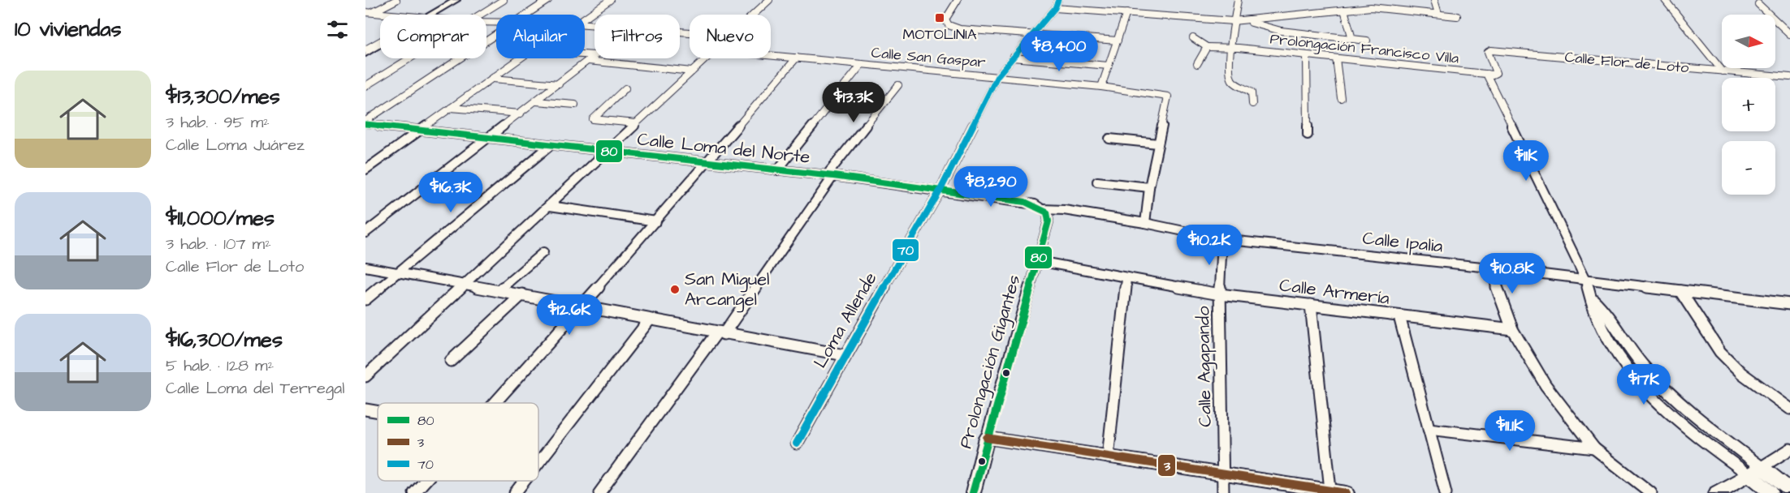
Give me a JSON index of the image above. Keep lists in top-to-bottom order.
{
  "streets": {
    "street": [
      "Prolongación Francisco Villa",
      "Calle San Gaspar",
      "Calle Flor de Loto",
      "Calle Loma del Norte",
      "Calle Ipalia",
      "Calle Armería",
      "Loma Allende",
      "Prolongación Gigantes",
      "Calle Agapando"
    ]
  },
  "crossings": [
    ["Prolongación Francisco Villa", "Calle Flor de Loto"],
    ["Calle San Gaspar", "Loma Allende"],
    ["Calle Flor de Loto", "Calle Ipalia"],
    ["Calle Loma del Norte", "Calle Ipalia"],
    ["Calle Loma del Norte", "Loma Allende"],
    ["Calle Loma del Norte", "Prolongación Gigantes"],
    ["Calle Ipalia", "Prolongación Gigantes"],
    ["Calle Ipalia", "Calle Agapando"],
    ["Calle Armería", "Prolongación Gigantes"],
    ["Calle Armería", "Calle Agapando"]
  ],
  "places": {
    "transit": ["MOTOLINIA"],
    "other": ["San Miguel Arcangel"]
  },
  "lines": ["transit line 70", "transit line 80", "transit line 3"],
  "legend": ["80", "3", "70"],
  "north": "right",
  "page": {
    "heading": "10 viviendas",
    "map_buttons": ["+", "−"],
    "chip": [
      "Comprar",
      "Alquilar",
      "Filtros",
      "Nuevo"
    ],
    "price": [
      "$8,400",
      "$13.3K",
      "$11K",
      "$8,290",
      "$16.3K",
      "$10.2K",
      "$10.8K",
      "$12.6K",
      "$17K",
      "$11.1K"
    ],
    "list": [
      {
        "name": "$13,300/mes",
        "note": "3 hab. · 95 m² · Calle Loma Juárez"
      },
      {
        "name": "$11,000/mes",
        "note": "3 hab. · 107 m² · Calle Flor de Loto"
      },
      {
        "name": "$16,300/mes",
        "note": "5 hab. · 128 m² · Calle Loma del Terregal"
      }
    ]
  }
}
